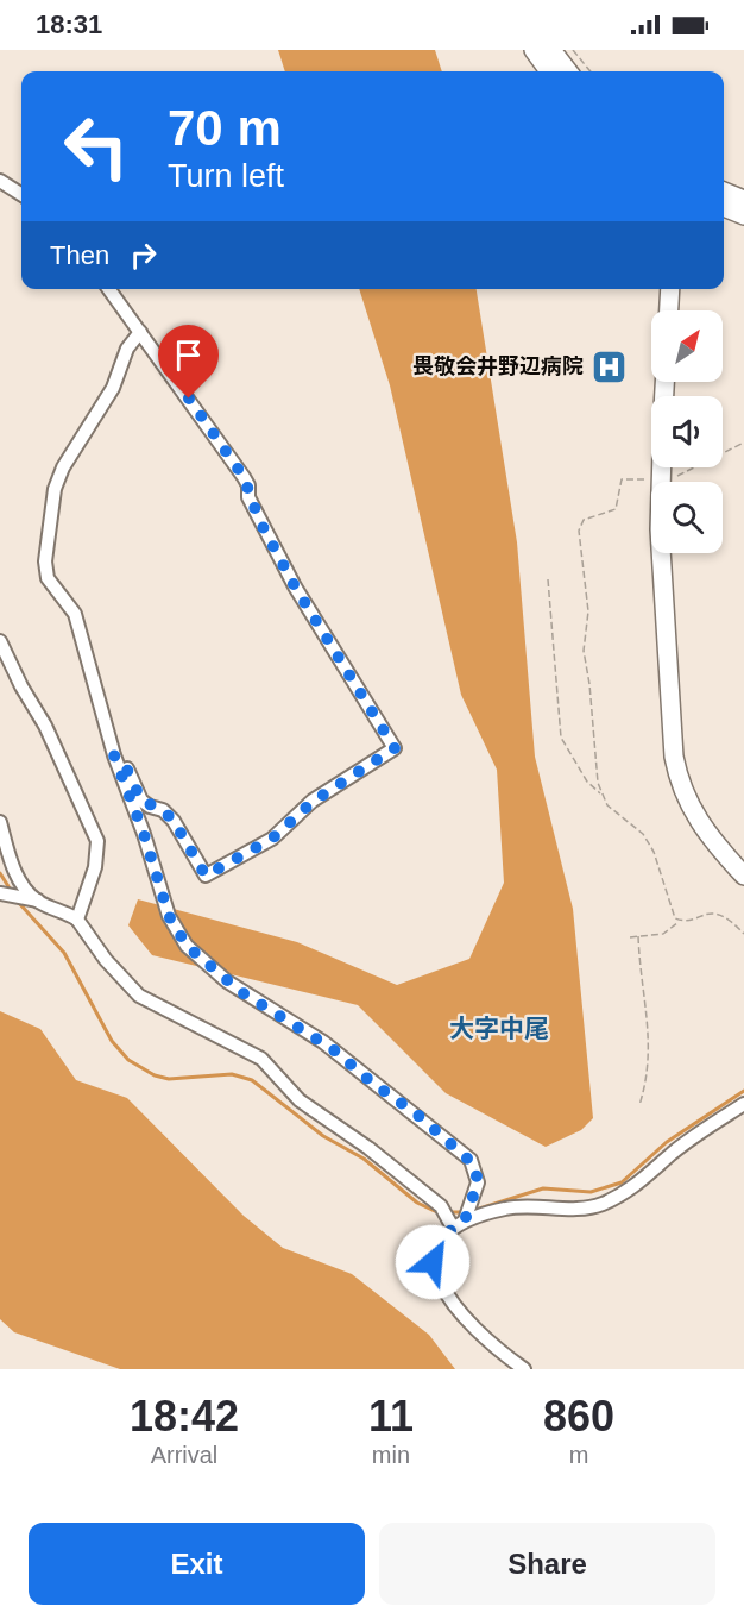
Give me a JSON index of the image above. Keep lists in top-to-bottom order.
{
  "districts": ["大字中尾"],
  "places": {
    "hospital": ["畏敬会井野辺病院"]
  },
  "north": "top right",
  "page": {
    "status": "18:31",
    "turn": ["70 m", "Turn left"],
    "then": "Then",
    "eta": [
      "18:42",
      "Arrival",
      "11",
      "min",
      "860",
      "m"
    ],
    "buttons": ["Exit", "Share"]
  }
}
